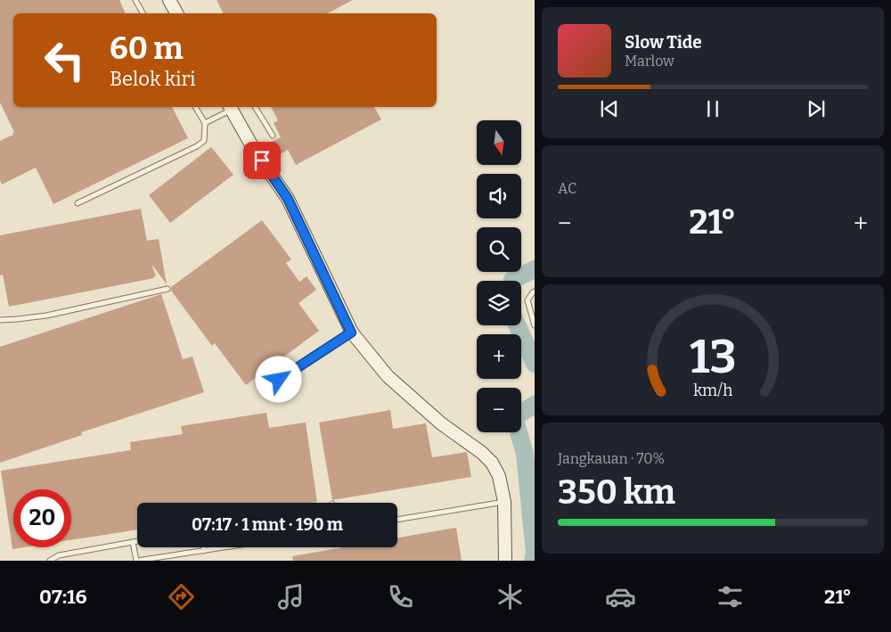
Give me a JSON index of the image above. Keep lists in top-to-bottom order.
{
  "north": "bottom",
  "page": {
    "turn": ["60 m", "Belok kiri"],
    "song": ["Slow Tide", "Marlow"],
    "map_buttons": ["+", "−"],
    "tile": [
      "AC",
      ["Jangkauan · 70%", "350 km"]
    ],
    "heat": ["−", "21°", "+"],
    "limit": "20",
    "trip": "07:17 · 1 mnt · 190 m",
    "tabs": ["07:16", "21°"],
    "gauge": ["13", "km/h"]
  }
}
